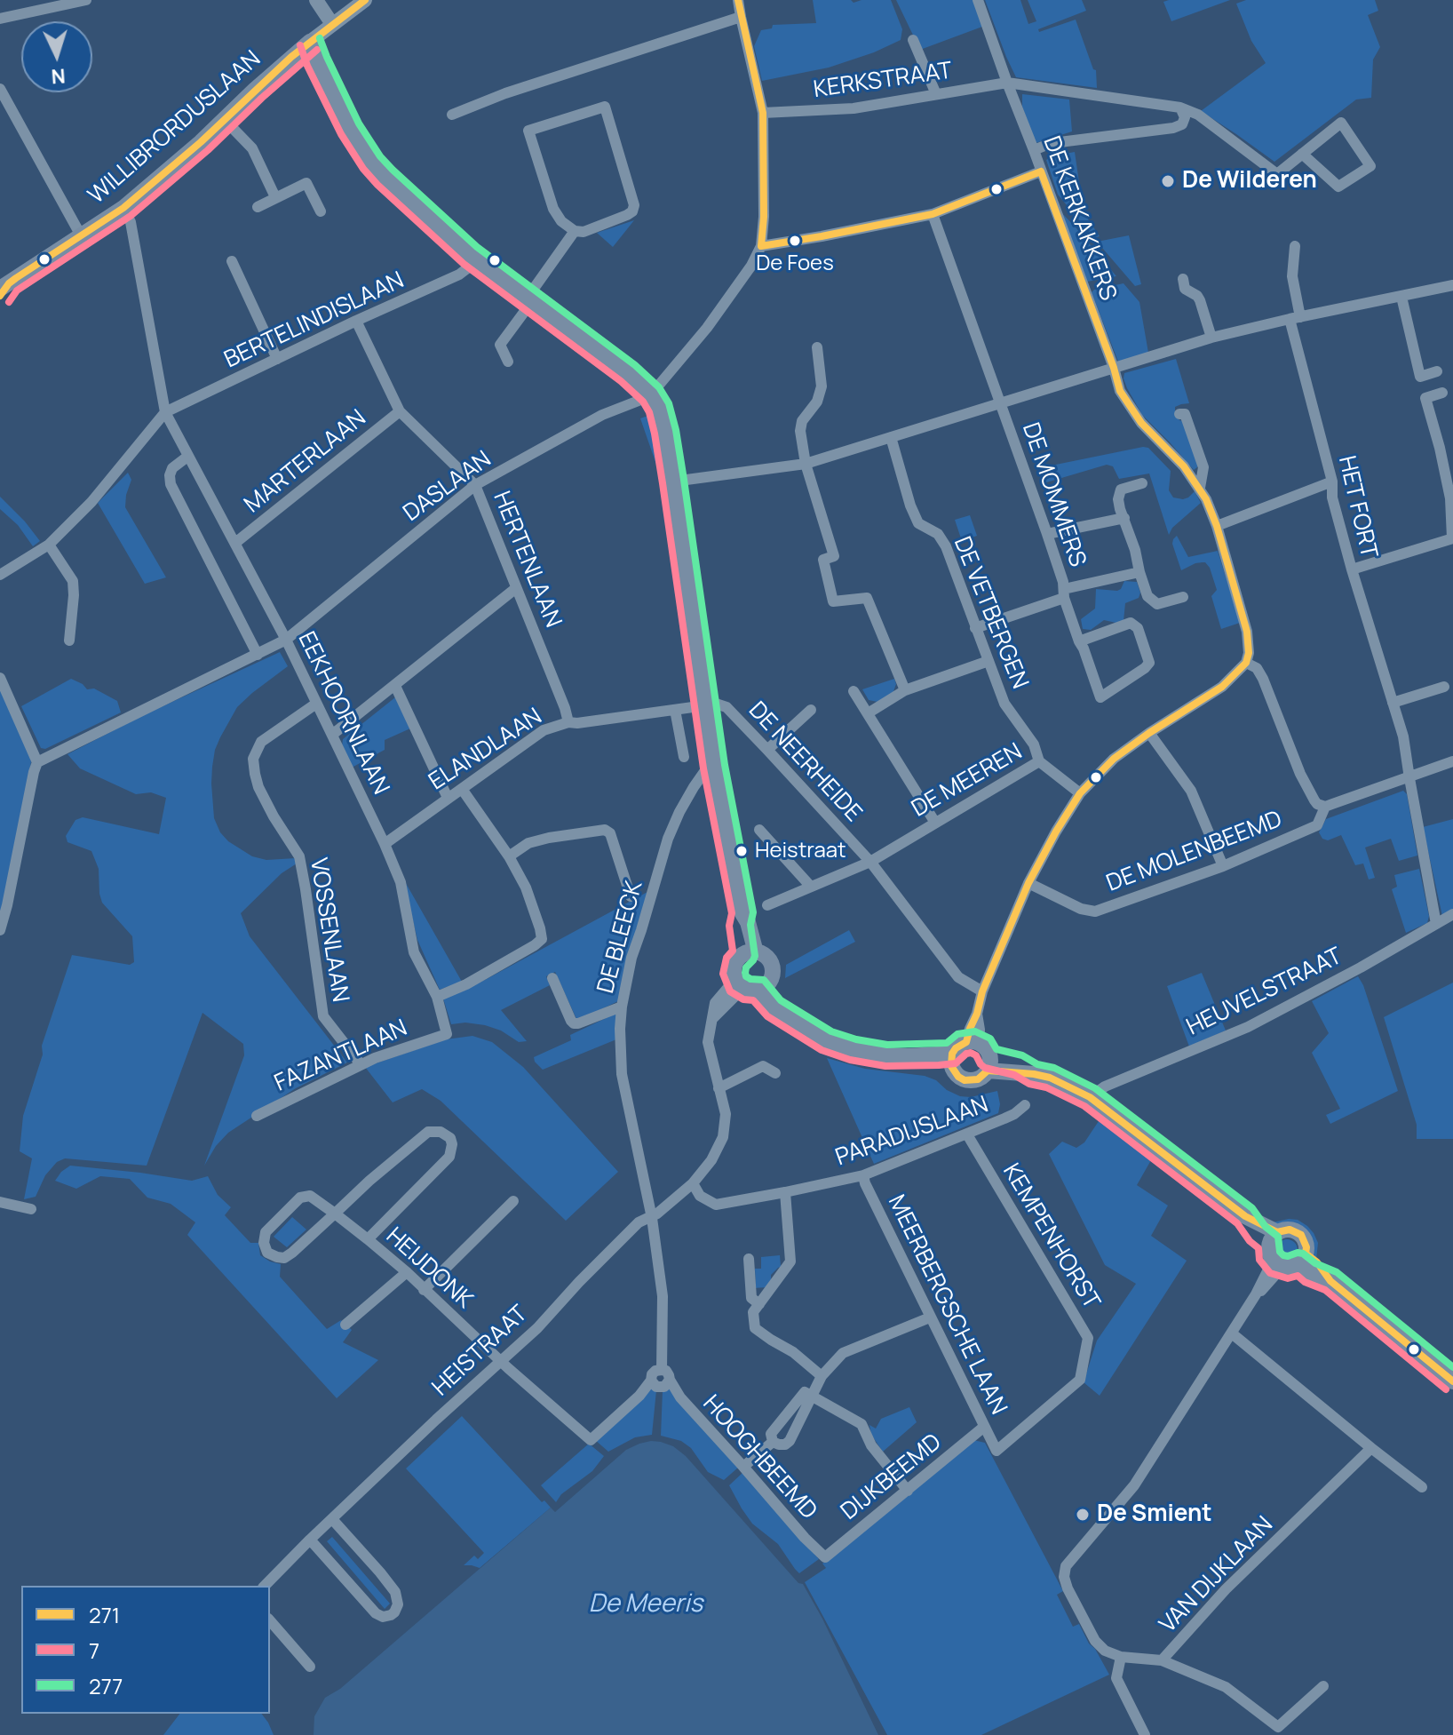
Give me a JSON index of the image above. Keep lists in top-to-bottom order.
{
  "streets": {
    "main road": ["WILLIBRORDUSLAAN"],
    "street": [
      "KERKSTRAAT",
      "DE KERKAKKERS",
      "BERTELINDISLAAN",
      "MARTERLAAN",
      "DASLAAN",
      "DE MOMMERS",
      "HET FORT",
      "HERTENLAAN",
      "DE VETBERGEN",
      "EEKHOORNLAAN",
      "ELANDLAAN",
      "DE NEERHEIDE",
      "DE MEEREN",
      "DE MOLENBEEMD",
      "VOSSENLAAN",
      "DE BLEECK",
      "HEUVELSTRAAT",
      "FAZANTLAAN",
      "PARADIJSLAAN",
      "KEMPENHORST",
      "HEIJDONK",
      "MEERBERGSCHE LAAN",
      "HEISTRAAT",
      "HOOGHBEEMD",
      "DIJKBEEMD",
      "VAN DIJKLAAN"
    ]
  },
  "crossings": [
    ["KERKSTRAAT", "DE KERKAKKERS"],
    ["WILLIBRORDUSLAAN", "EEKHOORNLAAN"],
    ["BERTELINDISLAAN", "HERTENLAAN"],
    ["BERTELINDISLAAN", "EEKHOORNLAAN"],
    ["MARTERLAAN", "HERTENLAAN"],
    ["MARTERLAAN", "EEKHOORNLAAN"],
    ["DASLAAN", "HERTENLAAN"],
    ["DASLAAN", "EEKHOORNLAAN"],
    ["HET FORT", "HEUVELSTRAAT"],
    ["HERTENLAAN", "ELANDLAAN"],
    ["DE VETBERGEN", "DE MEEREN"],
    ["EEKHOORNLAAN", "ELANDLAAN"],
    ["EEKHOORNLAAN", "VOSSENLAAN"],
    ["EEKHOORNLAAN", "FAZANTLAAN"],
    ["ELANDLAAN", "DE NEERHEIDE"],
    ["DE NEERHEIDE", "DE MEEREN"],
    ["VOSSENLAAN", "FAZANTLAAN"],
    ["DE BLEECK", "HEISTRAAT"],
    ["PARADIJSLAAN", "KEMPENHORST"],
    ["PARADIJSLAAN", "MEERBERGSCHE LAAN"],
    ["PARADIJSLAAN", "HEISTRAAT"],
    ["KEMPENHORST", "MEERBERGSCHE LAAN"],
    ["HEIJDONK", "HEISTRAAT"],
    ["HEIJDONK", "HOOGHBEEMD"],
    ["MEERBERGSCHE LAAN", "DIJKBEEMD"],
    ["HOOGHBEEMD", "DIJKBEEMD"]
  ],
  "water": ["De Meeris"],
  "places": [
    "De Wilderen",
    "De Foes",
    "Heistraat",
    "De Smient"
  ],
  "lines": ["transit line 271", "transit line 277", "transit line 7"],
  "legend": ["271", "7", "277"],
  "north": "bottom"
}
